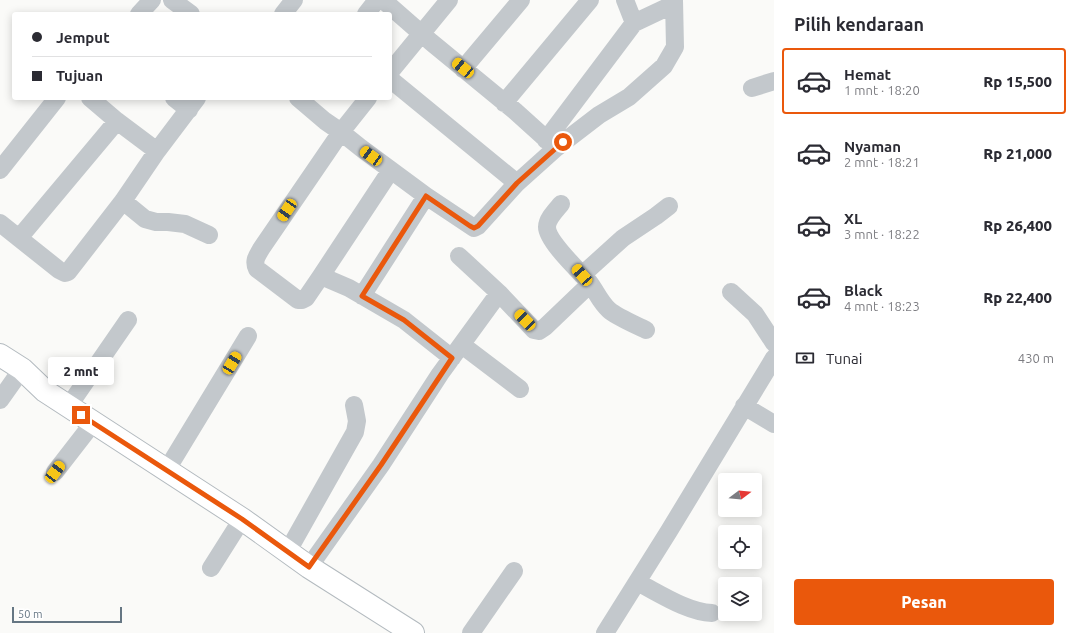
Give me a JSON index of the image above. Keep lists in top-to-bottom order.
{
  "scale_bar": "50 m",
  "north": "right",
  "page": {
    "heading": "Pilih kendaraan",
    "banner": ["Jemput", "Tujuan"],
    "list": [
      {
        "name": "Hemat",
        "note": "1 mnt · 18:20",
        "value": "Rp 15,500"
      },
      {
        "name": "Nyaman",
        "note": "2 mnt · 18:21",
        "value": "Rp 21,000"
      },
      {
        "name": "XL",
        "note": "3 mnt · 18:22",
        "value": "Rp 26,400"
      },
      {
        "name": "Black",
        "note": "4 mnt · 18:23",
        "value": "Rp 22,400"
      }
    ],
    "pay": ["Tunai", "430 m"],
    "bubble": "2 mnt",
    "buttons": "Pesan",
    "scale": "50 m"
  }
}
